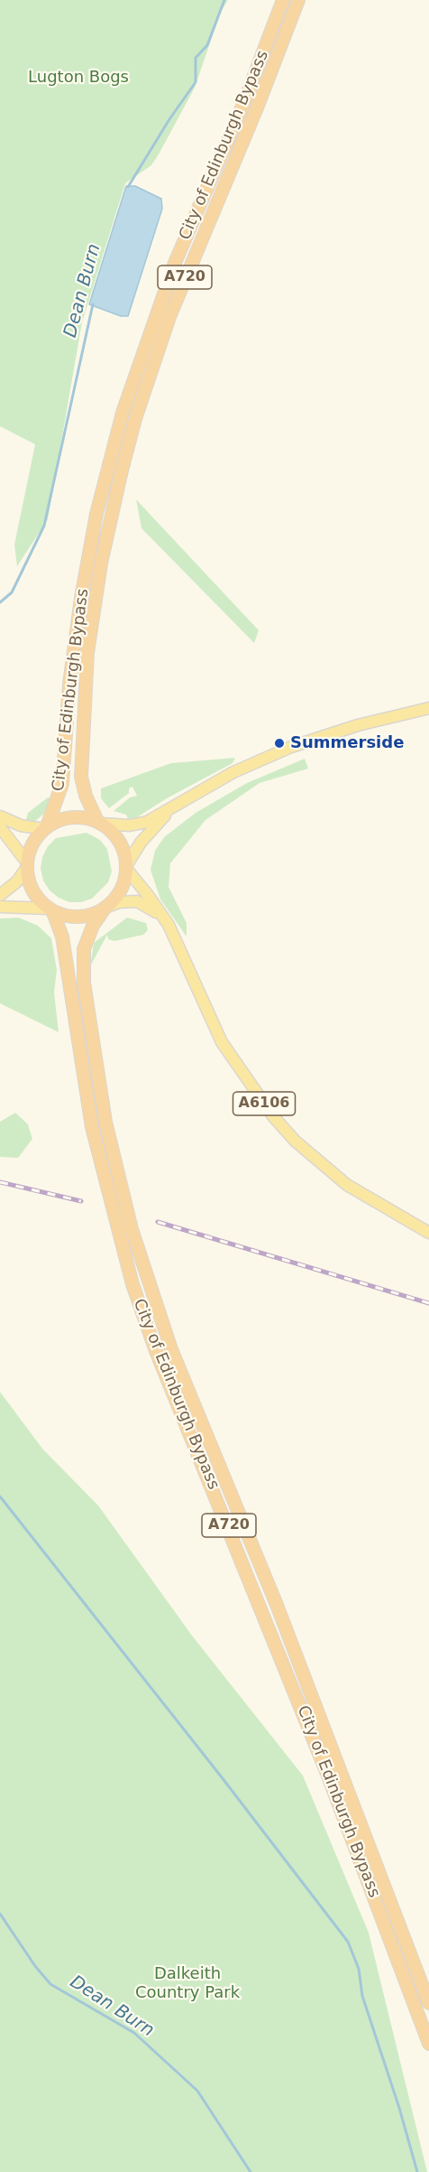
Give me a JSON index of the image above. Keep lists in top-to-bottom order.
{
  "streets": {
    "highway": ["City of Edinburgh Bypass", "A720"],
    "main road": ["A6106"]
  },
  "crossings": [
    ["City of Edinburgh Bypass", "A6106"]
  ],
  "water": ["Dean Burn"],
  "parks": ["Lugton Bogs", "Dalkeith Country Park"],
  "places": ["Summerside"]
}
